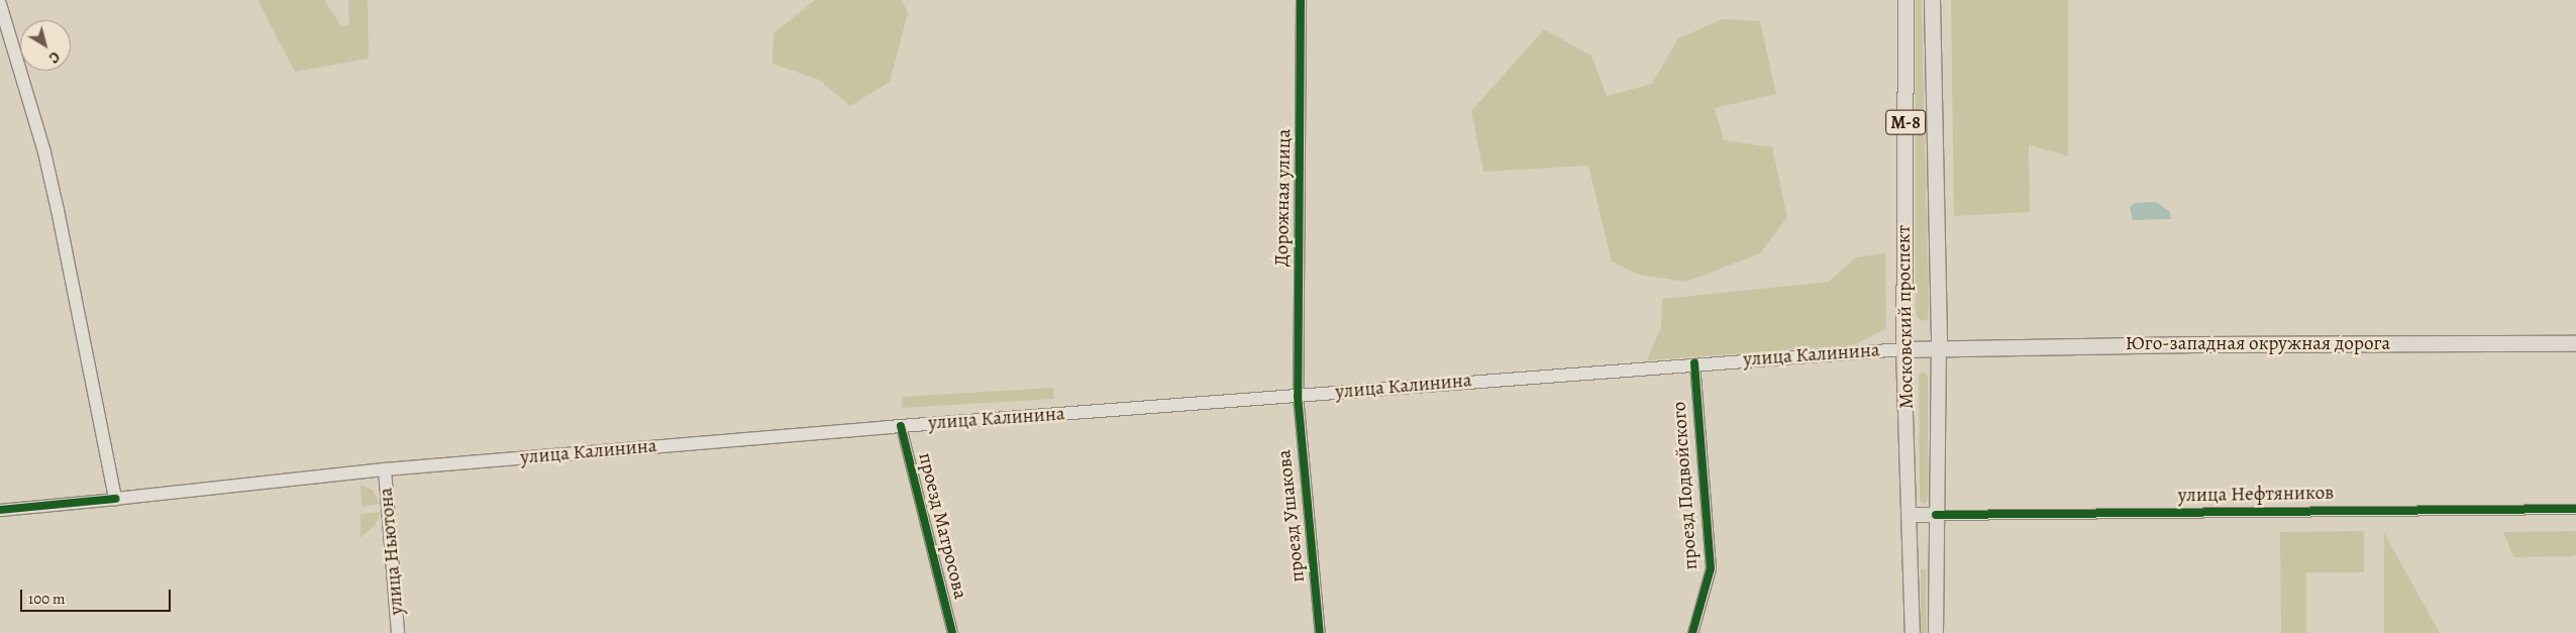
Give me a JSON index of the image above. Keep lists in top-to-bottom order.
{
  "streets": {
    "highway": ["М-8", "Московский проспект", "Юго-западная окружная дорога"],
    "main road": ["улица Калинина", "улица Нефтяников", "улица Ньютона"],
    "street": [
      "Дорожная улица",
      "проезд Подвойского",
      "проезд Ушакова",
      "проезд Матросова"
    ]
  },
  "crossings": [
    ["Дорожная улица", "улица Калинина"],
    ["Дорожная улица", "проезд Ушакова"],
    ["Московский проспект", "Юго-западная окружная дорога"],
    ["Московский проспект", "улица Калинина"],
    ["Московский проспект", "улица Нефтяников"],
    ["Юго-западная окружная дорога", "улица Калинина"],
    ["улица Калинина", "проезд Подвойского"],
    ["улица Калинина", "проезд Ушакова"],
    ["улица Калинина", "проезд Матросова"],
    ["улица Калинина", "улица Ньютона"]
  ],
  "scale_bar": "100 m",
  "north": "bottom right"
}
